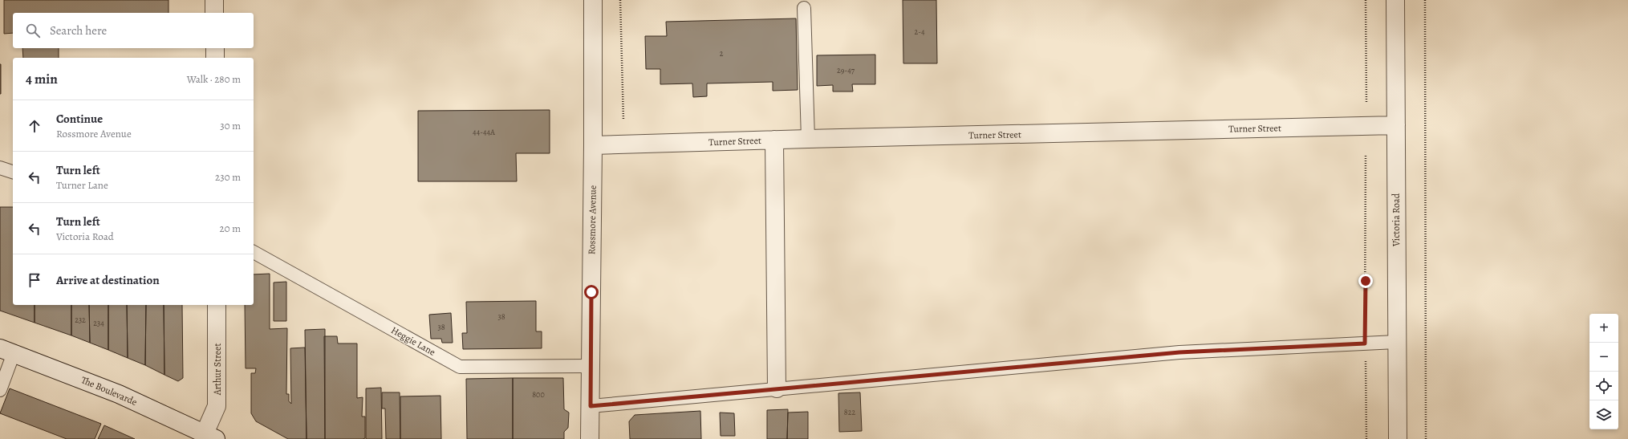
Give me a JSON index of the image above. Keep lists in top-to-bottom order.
{
  "streets": {
    "street": [
      "Turner Street",
      "Rossmore Avenue",
      "Victoria Road",
      "Arthur Street",
      "The Boulevarde"
    ],
    "lane": ["Heggie Lane"]
  },
  "crossings": [
    ["Turner Street", "Rossmore Avenue"],
    ["Turner Street", "Victoria Road"],
    ["Rossmore Avenue", "Heggie Lane"],
    ["Arthur Street", "The Boulevarde"]
  ],
  "house_numbers": [
    "2-4",
    "2",
    "29-47",
    "44-44A",
    "38",
    "232",
    "234",
    "38",
    "800",
    "822"
  ],
  "page": {
    "search": "Search here",
    "heading": ["4 min", "Walk · 280 m"],
    "list": [
      ["Continue", "Rossmore Avenue", "30 m"],
      ["Turn left", "Turner Lane", "230 m"],
      ["Turn left", "Victoria Road", "20 m"],
      "Arrive at destination"
    ],
    "map_buttons": ["+", "−"]
  }
}
